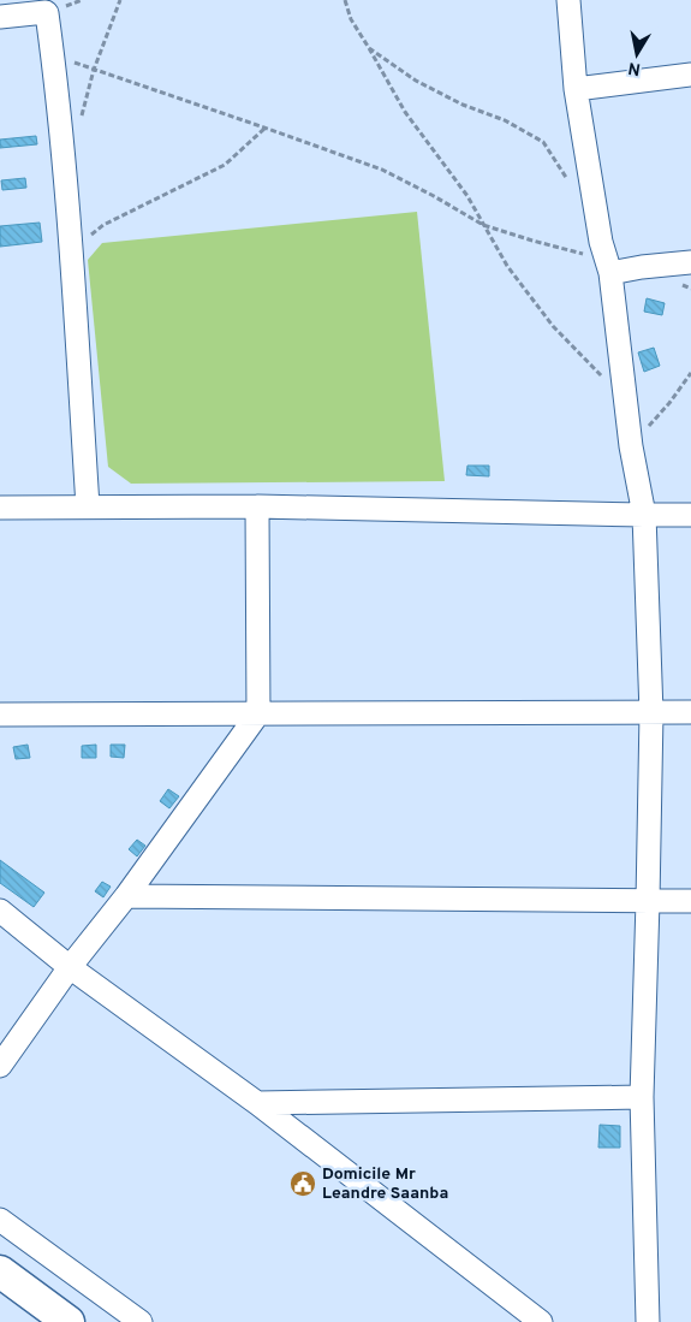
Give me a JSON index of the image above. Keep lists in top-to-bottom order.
{
  "places": {
    "public building": ["Domicile Mr Leandre Saanba"]
  },
  "north": "bottom"
}
